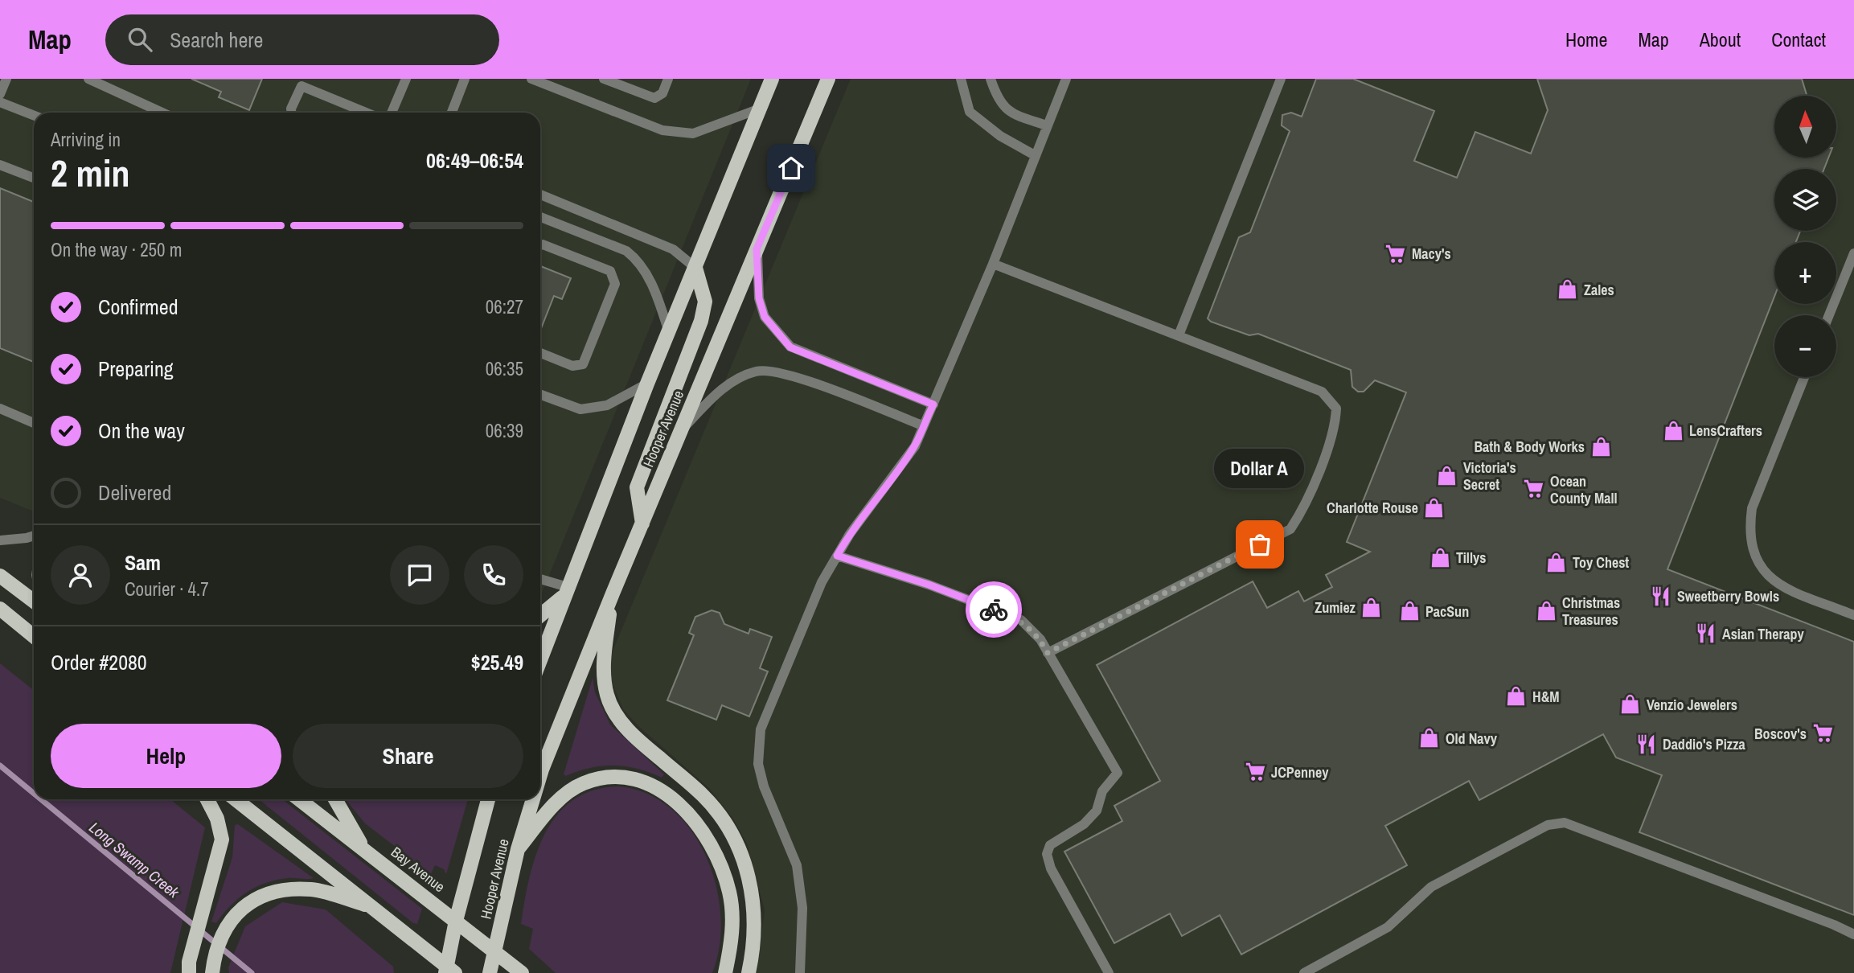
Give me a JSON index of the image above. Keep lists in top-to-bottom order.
{
  "streets": {
    "main road": ["Hooper Avenue", "Bay Avenue"]
  },
  "crossings": [
    ["Hooper Avenue", "Bay Avenue"]
  ],
  "water": ["Long Swamp Creek"],
  "places": {
    "supermarket": [
      "Macy's",
      "Ocean County Mall",
      "Boscov's",
      "JCPenney"
    ],
    "shop": [
      "Zales",
      "LensCrafters",
      "Bath & Body Works",
      "Victoria's Secret",
      "Charlotte Rouse",
      "Tillys",
      "Toy Chest",
      "Zumiez",
      "Christmas Treasures",
      "PacSun",
      "H&M",
      "Venzio Jewelers",
      "Old Navy"
    ],
    "other": ["Dollar A"],
    "restaurant": ["Sweetberry Bowls", "Asian Therapy", "Daddio's Pizza"]
  },
  "north": "top",
  "page": {
    "header": "Map",
    "search": "Search here",
    "nav": [
      "Home",
      "Map",
      "About",
      "Contact"
    ],
    "map_buttons": ["+", "−"],
    "heading": ["2 min", "Arriving in", "06:49–06:54"],
    "panel": [
      "Sam",
      "Courier · 4.7",
      "Order #2080",
      "$25.49"
    ],
    "bar": "On the way · 250 m",
    "list": [
      ["Confirmed", "06:27"],
      ["Preparing", "06:35"],
      ["On the way", "06:39"],
      "Delivered"
    ],
    "bubble": "Dollar A",
    "buttons": ["Help", "Share"]
  }
}
